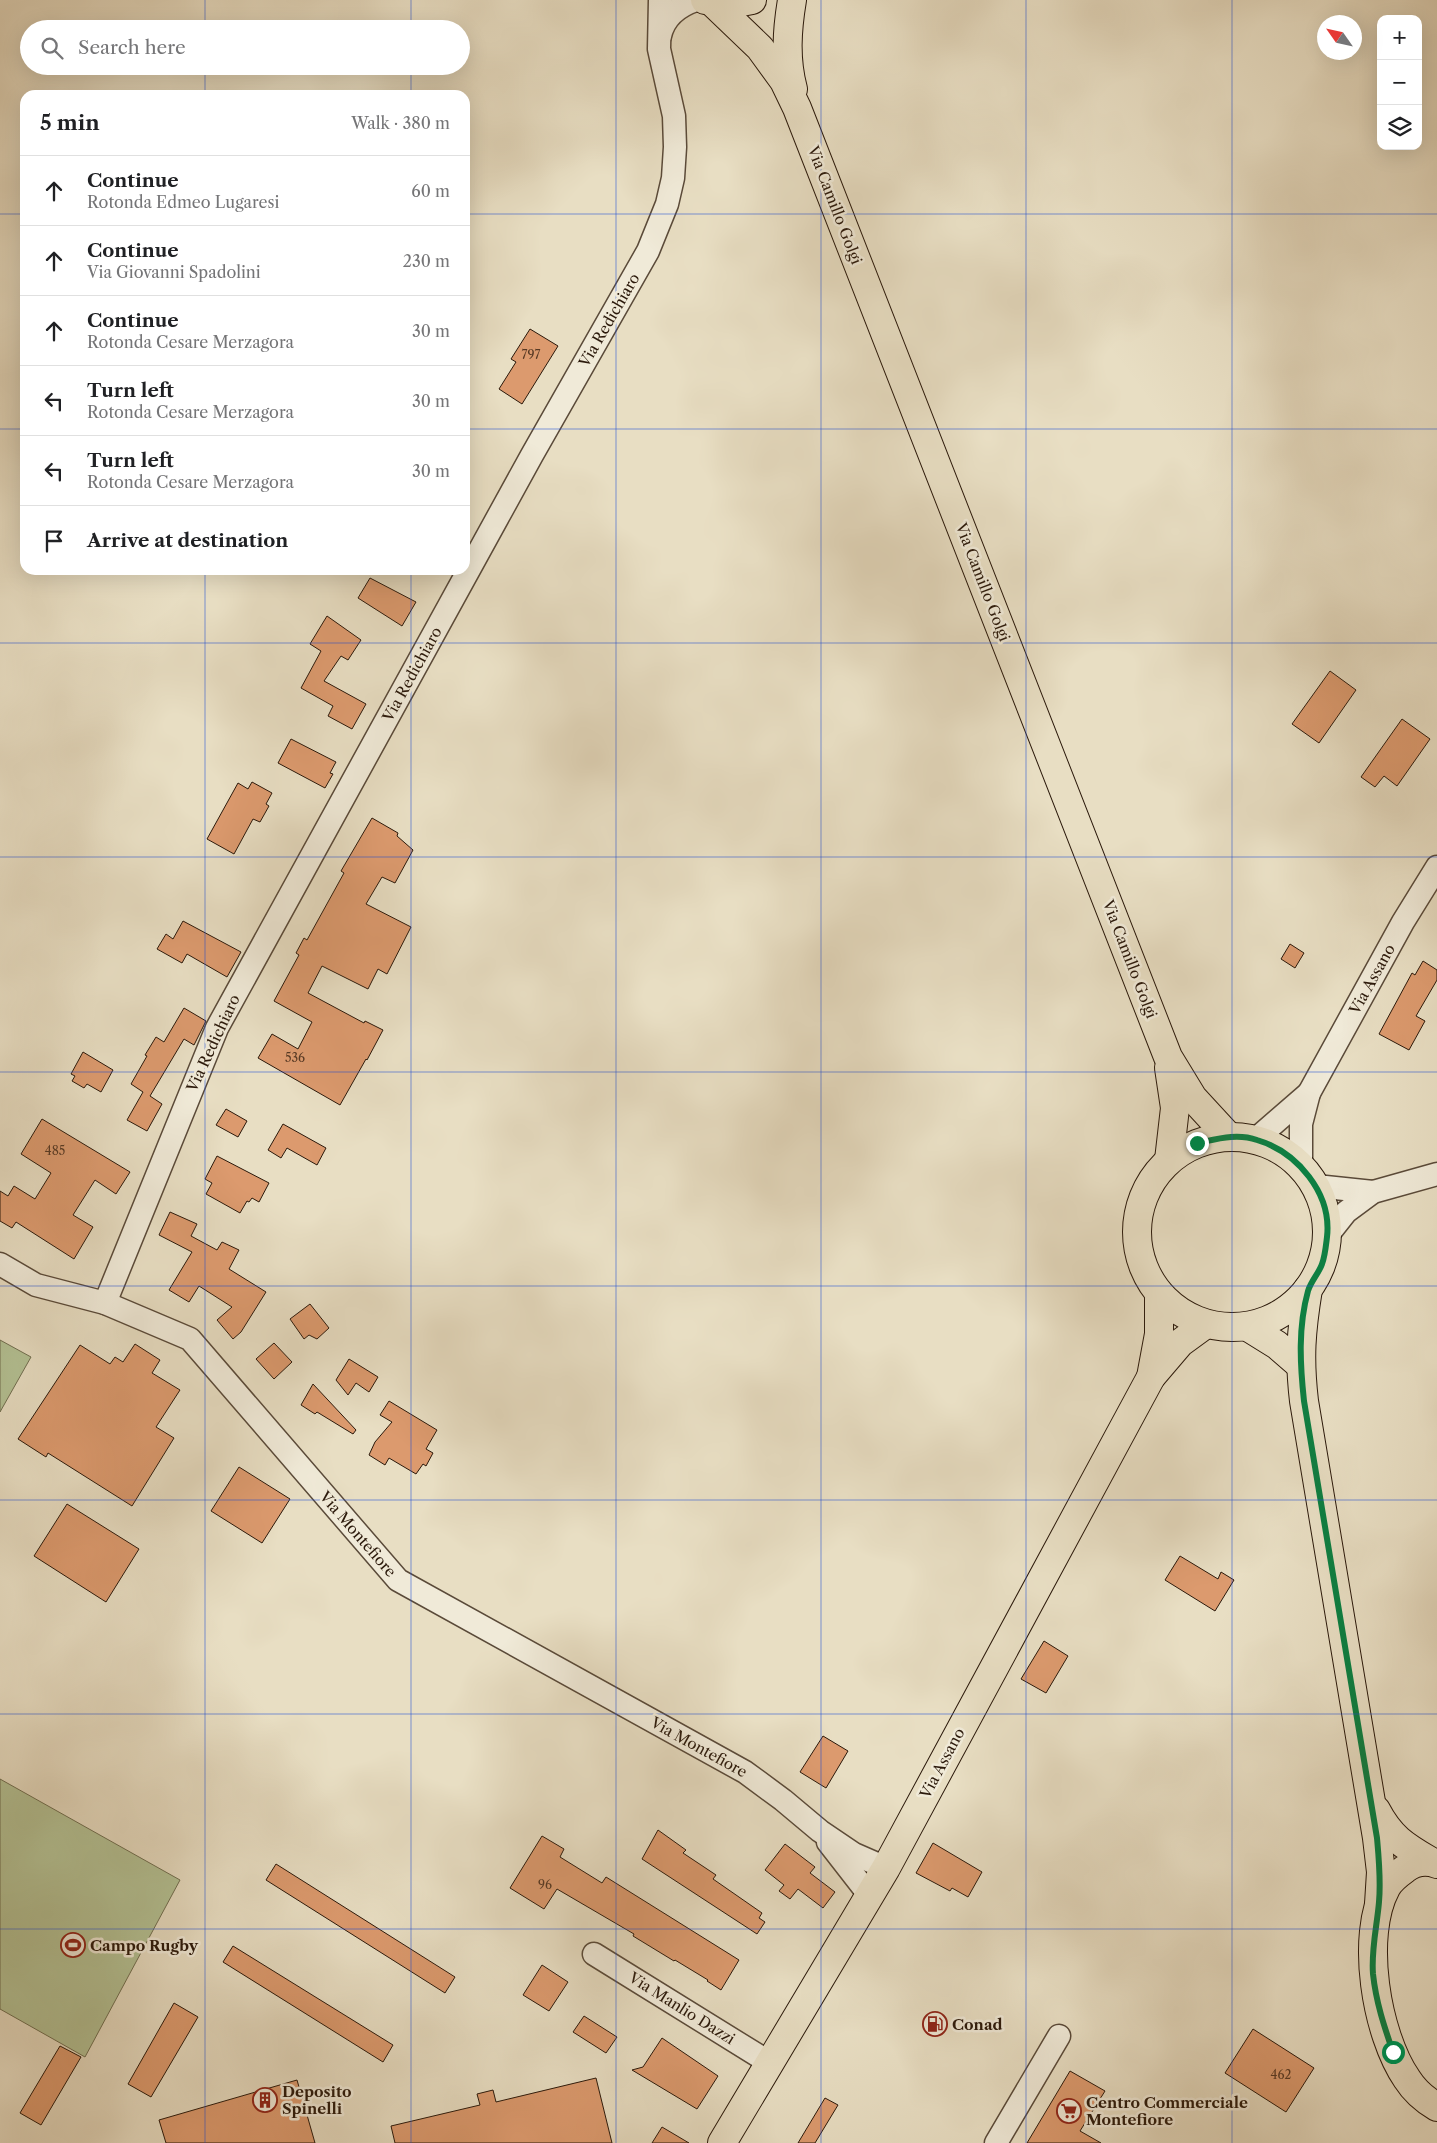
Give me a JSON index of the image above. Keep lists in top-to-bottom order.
{
  "streets": {
    "main road": ["Via Camillo Golgi", "Via Assano"],
    "street": ["Via Redichiaro", "Via Montefiore", "Via Manlio Dazzi"]
  },
  "crossings": [
    ["Via Redichiaro", "Via Montefiore"],
    ["Via Assano", "Via Montefiore"],
    ["Via Assano", "Via Manlio Dazzi"]
  ],
  "places": {
    "sports": ["Campo Rugby"],
    "fuel station": ["Conad"],
    "building": ["Deposito Spinelli"],
    "supermarket": ["Centro Commerciale Montefiore"]
  },
  "house_numbers": [
    "797",
    "536",
    "485",
    "96",
    "462"
  ],
  "north": "top left",
  "page": {
    "map_buttons": ["+", "−"],
    "search": "Search here",
    "heading": ["5 min", "Walk · 380 m"],
    "list": [
      ["Continue", "Rotonda Edmeo Lugaresi", "60 m"],
      ["Continue", "Via Giovanni Spadolini", "230 m"],
      ["Continue", "Rotonda Cesare Merzagora", "30 m"],
      ["Turn left", "Rotonda Cesare Merzagora", "30 m"],
      ["Turn left", "Rotonda Cesare Merzagora", "30 m"],
      "Arrive at destination"
    ]
  }
}
